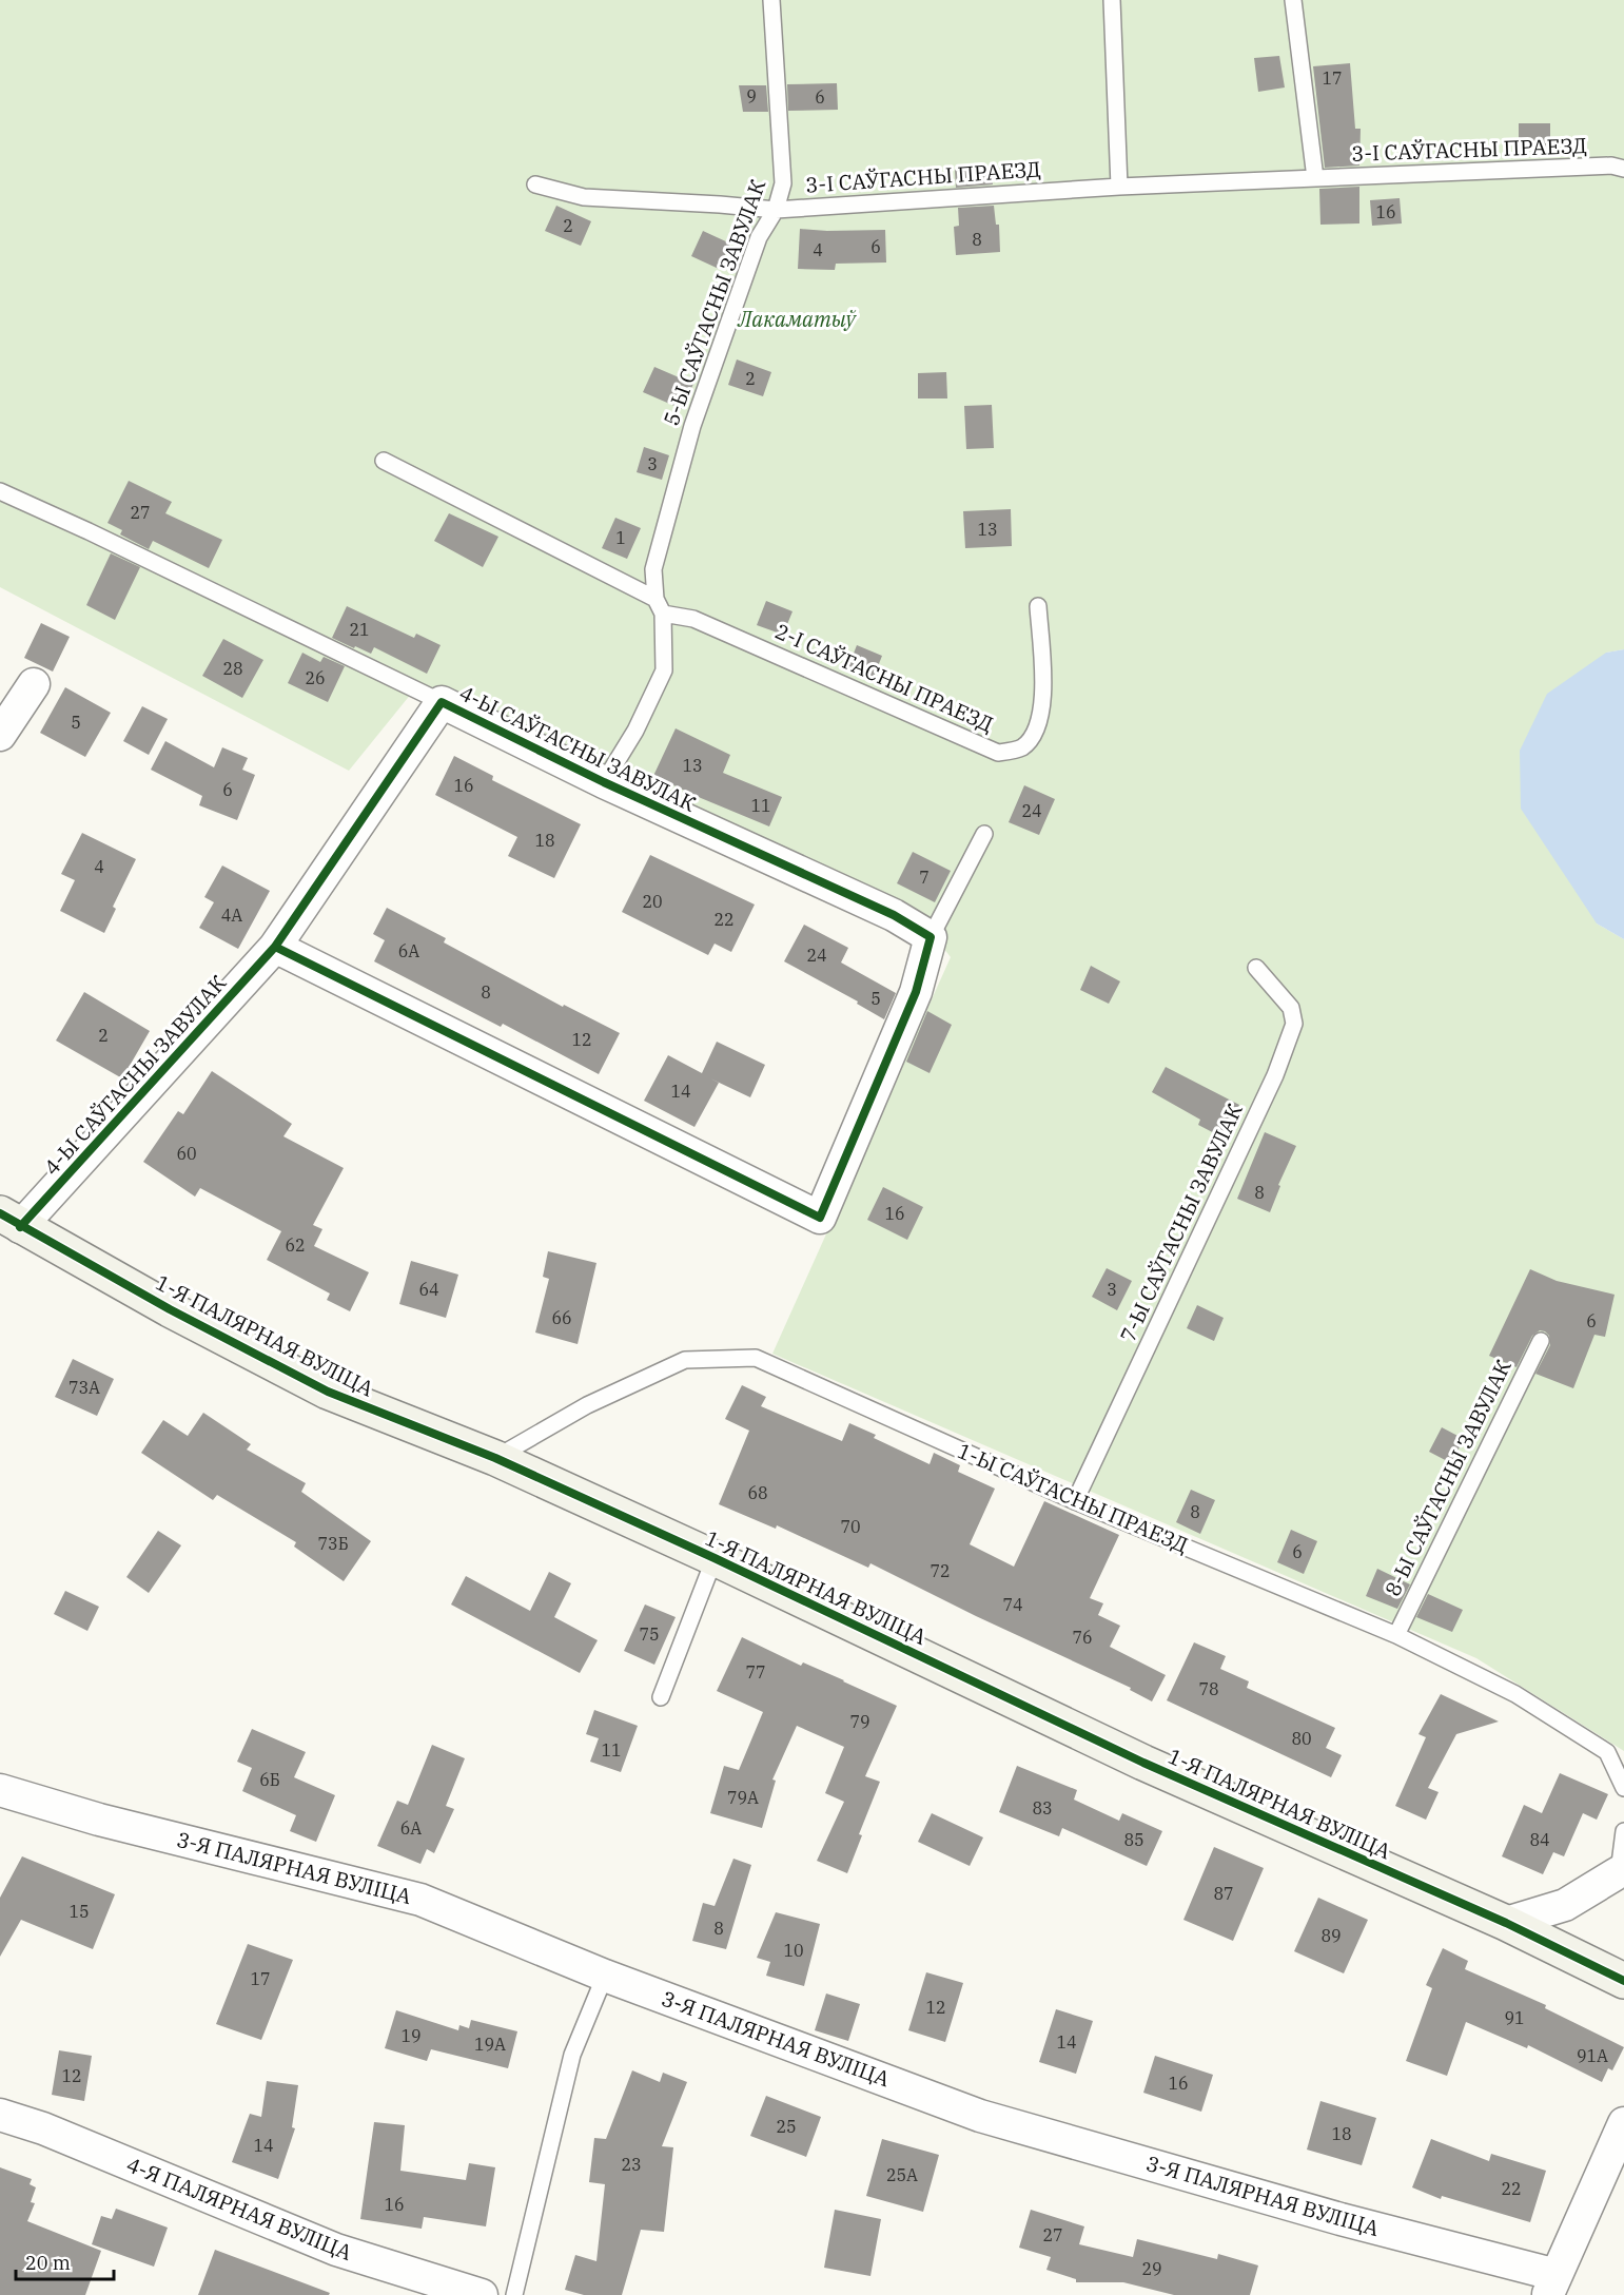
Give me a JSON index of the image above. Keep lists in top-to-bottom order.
{
  "streets": {
    "street": [
      "4-Ы САЎГАСНЫ ЗАВУЛАК",
      "1-Я ПАЛЯРНАЯ ВУЛІЦА",
      "3-Я ПАЛЯРНАЯ ВУЛІЦА",
      "4-Я ПАЛЯРНАЯ ВУЛІЦА"
    ],
    "lane": [
      "3-І САЎГАСНЫ ПРАЕЗД",
      "5-Ы САЎГАСНЫ ЗАВУЛАК",
      "2-І САЎГАСНЫ ПРАЕЗД",
      "7-Ы САЎГАСНЫ ЗАВУЛАК",
      "8-Ы САЎГАСНЫ ЗАВУЛАК",
      "1-Ы САЎГАСНЫ ПРАЕЗД"
    ]
  },
  "crossings": [
    ["3-І САЎГАСНЫ ПРАЕЗД", "5-Ы САЎГАСНЫ ЗАВУЛАК"],
    ["5-Ы САЎГАСНЫ ЗАВУЛАК", "2-І САЎГАСНЫ ПРАЕЗД"],
    ["4-Ы САЎГАСНЫ ЗАВУЛАК", "1-Я ПАЛЯРНАЯ ВУЛІЦА"],
    ["7-Ы САЎГАСНЫ ЗАВУЛАК", "1-Ы САЎГАСНЫ ПРАЕЗД"],
    ["1-Я ПАЛЯРНАЯ ВУЛІЦА", "1-Ы САЎГАСНЫ ПРАЕЗД"],
    ["8-Ы САЎГАСНЫ ЗАВУЛАК", "1-Ы САЎГАСНЫ ПРАЕЗД"]
  ],
  "parks": ["Лакаматыў"],
  "house_numbers": [
    "17",
    "9",
    "6",
    "16",
    "2",
    "8",
    "6",
    "4",
    "2",
    "3",
    "27",
    "13",
    "1",
    "21",
    "28",
    "26",
    "5",
    "13",
    "16",
    "6",
    "11",
    "24",
    "18",
    "4",
    "7",
    "20",
    "4А",
    "22",
    "6А",
    "24",
    "8",
    "5",
    "2",
    "12",
    "14",
    "60",
    "8",
    "16",
    "62",
    "64",
    "3",
    "66",
    "6",
    "73А",
    "68",
    "8",
    "70",
    "73Б",
    "6",
    "72",
    "74",
    "75",
    "76",
    "77",
    "78",
    "79",
    "80",
    "11",
    "6Б",
    "79А",
    "83",
    "6А",
    "85",
    "84",
    "87",
    "15",
    "8",
    "89",
    "10",
    "17",
    "12",
    "91",
    "19",
    "14",
    "19А",
    "91А",
    "12",
    "16",
    "25",
    "18",
    "14",
    "23",
    "25А",
    "22",
    "16",
    "27",
    "29"
  ],
  "scale_bar": "20 m"
}
